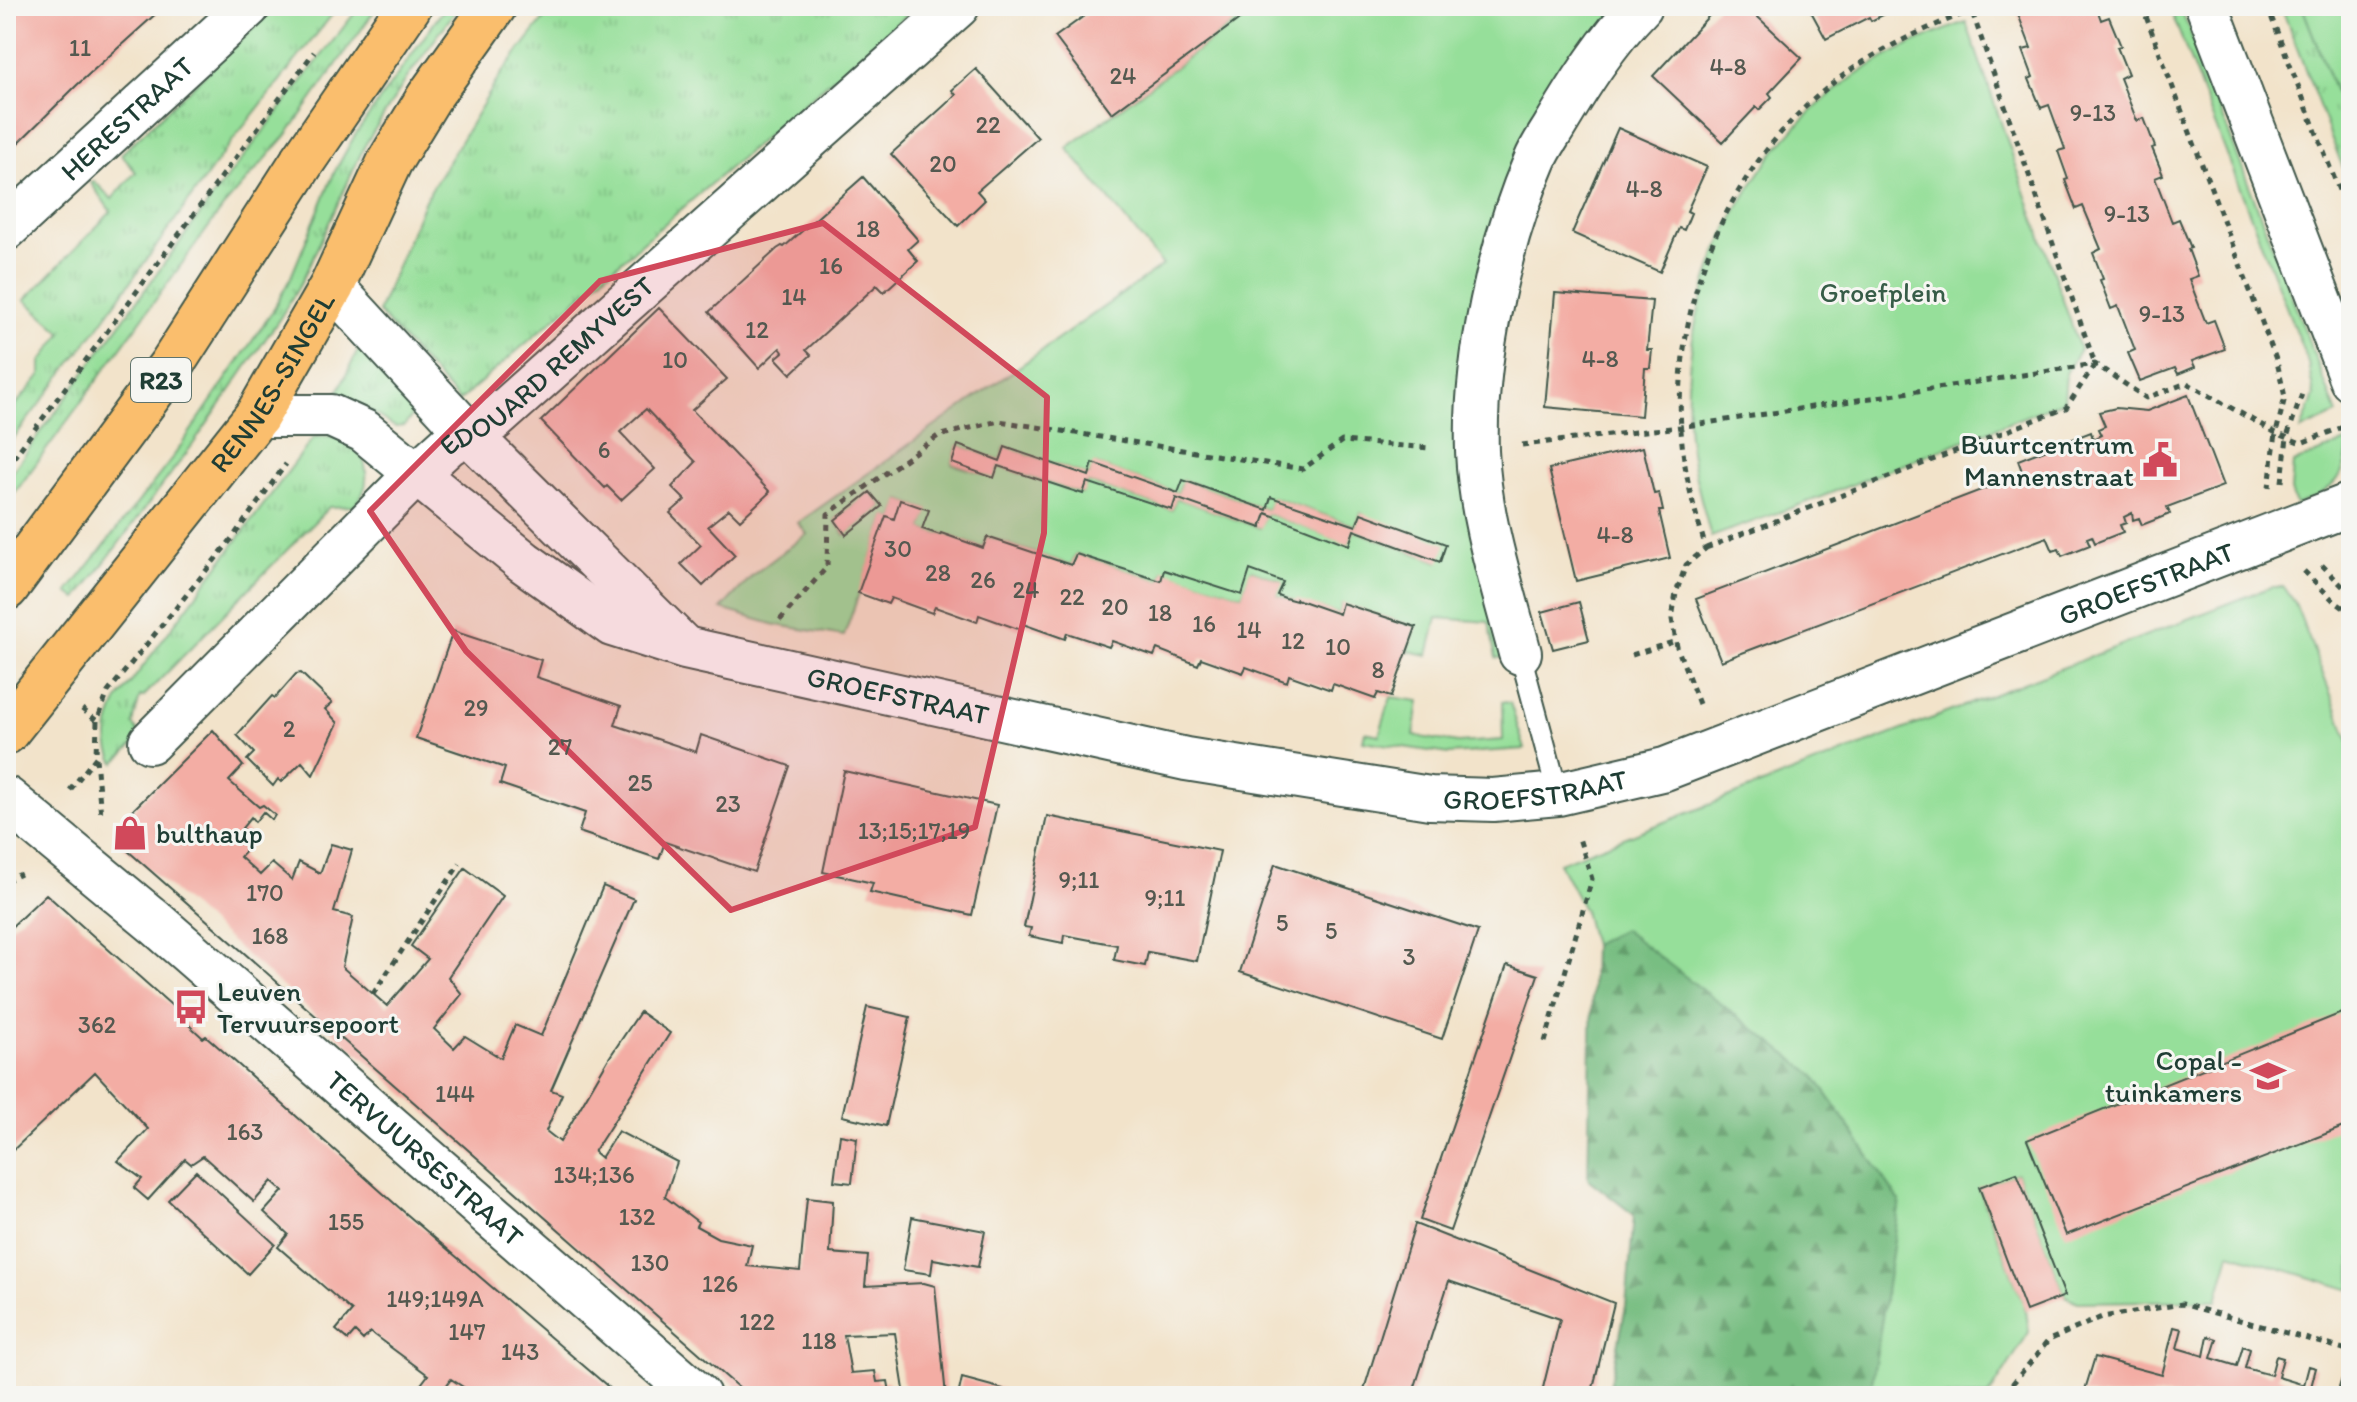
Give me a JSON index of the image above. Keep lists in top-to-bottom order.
{
  "streets": {
    "main road": ["R23", "RENNES-SINGEL"],
    "street": [
      "HERESTRAAT",
      "EDOUARD REMYVEST",
      "GROEFSTRAAT",
      "TERVUURSESTRAAT"
    ]
  },
  "crossings": [
    ["EDOUARD REMYVEST", "GROEFSTRAAT"],
    ["RENNES-SINGEL", "GROEFSTRAAT"]
  ],
  "parks": ["Groefplein"],
  "places": {
    "public building": ["Buurtcentrum Mannenstraat"],
    "shop": ["bulthaup"],
    "bus stop": ["Leuven Tervuursepoort"],
    "school or university": ["Copal - tuinkamers"]
  },
  "house_numbers": [
    "11",
    "4-8",
    "24",
    "9-13",
    "22",
    "20",
    "4-8",
    "9-13",
    "18",
    "16",
    "14",
    "9-13",
    "12",
    "4-8",
    "10",
    "6",
    "4-8",
    "30",
    "28",
    "26",
    "24",
    "22",
    "20",
    "18",
    "16",
    "14",
    "12",
    "10",
    "8",
    "29",
    "2",
    "27",
    "25",
    "23",
    "13;15;17;19",
    "9;11",
    "170",
    "9;11",
    "5",
    "5",
    "168",
    "3",
    "362",
    "144",
    "163",
    "134;136",
    "132",
    "155",
    "130",
    "126",
    "149;149A",
    "122",
    "147",
    "118",
    "143"
  ]
}
